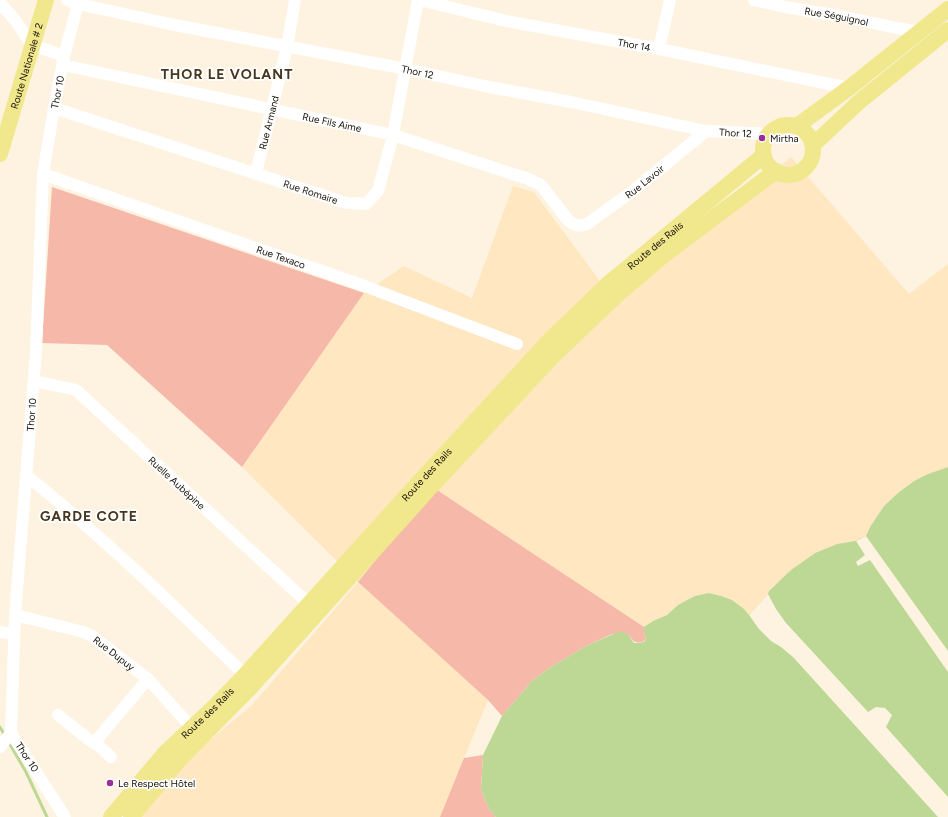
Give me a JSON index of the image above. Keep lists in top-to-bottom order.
{
  "streets": {
    "main road": ["Route Nationale # 2", "Route des Rails"],
    "street": [
      "Rue Séguignol",
      "Thor 14",
      "Thor 12",
      "Thor 10",
      "Rue Armand",
      "Rue Fils Aime",
      "Rue Lavoir",
      "Rue Romaire",
      "Rue Texaco",
      "Ruelle Aubépine",
      "Rue Dupuy"
    ]
  },
  "crossings": [
    ["Thor 14", "Rue Romaire"],
    ["Route Nationale # 2", "Rue Fils Aime"],
    ["Thor 12", "Thor 10"],
    ["Thor 12", "Rue Armand"],
    ["Thor 12", "Rue Lavoir"],
    ["Thor 12", "Rue Romaire"],
    ["Thor 12", "Route des Rails"],
    ["Thor 10", "Rue Fils Aime"],
    ["Thor 10", "Rue Romaire"],
    ["Thor 10", "Rue Texaco"],
    ["Thor 10", "Ruelle Aubépine"],
    ["Thor 10", "Rue Dupuy"],
    ["Rue Armand", "Rue Fils Aime"],
    ["Rue Armand", "Rue Romaire"],
    ["Rue Fils Aime", "Rue Lavoir"],
    ["Rue Fils Aime", "Rue Romaire"],
    ["Route des Rails", "Ruelle Aubépine"],
    ["Route des Rails", "Rue Dupuy"]
  ],
  "districts": ["THOR LE VOLANT", "GARDE COTE"],
  "places": ["Mirtha", "Le Respect Hôtel"]
}
